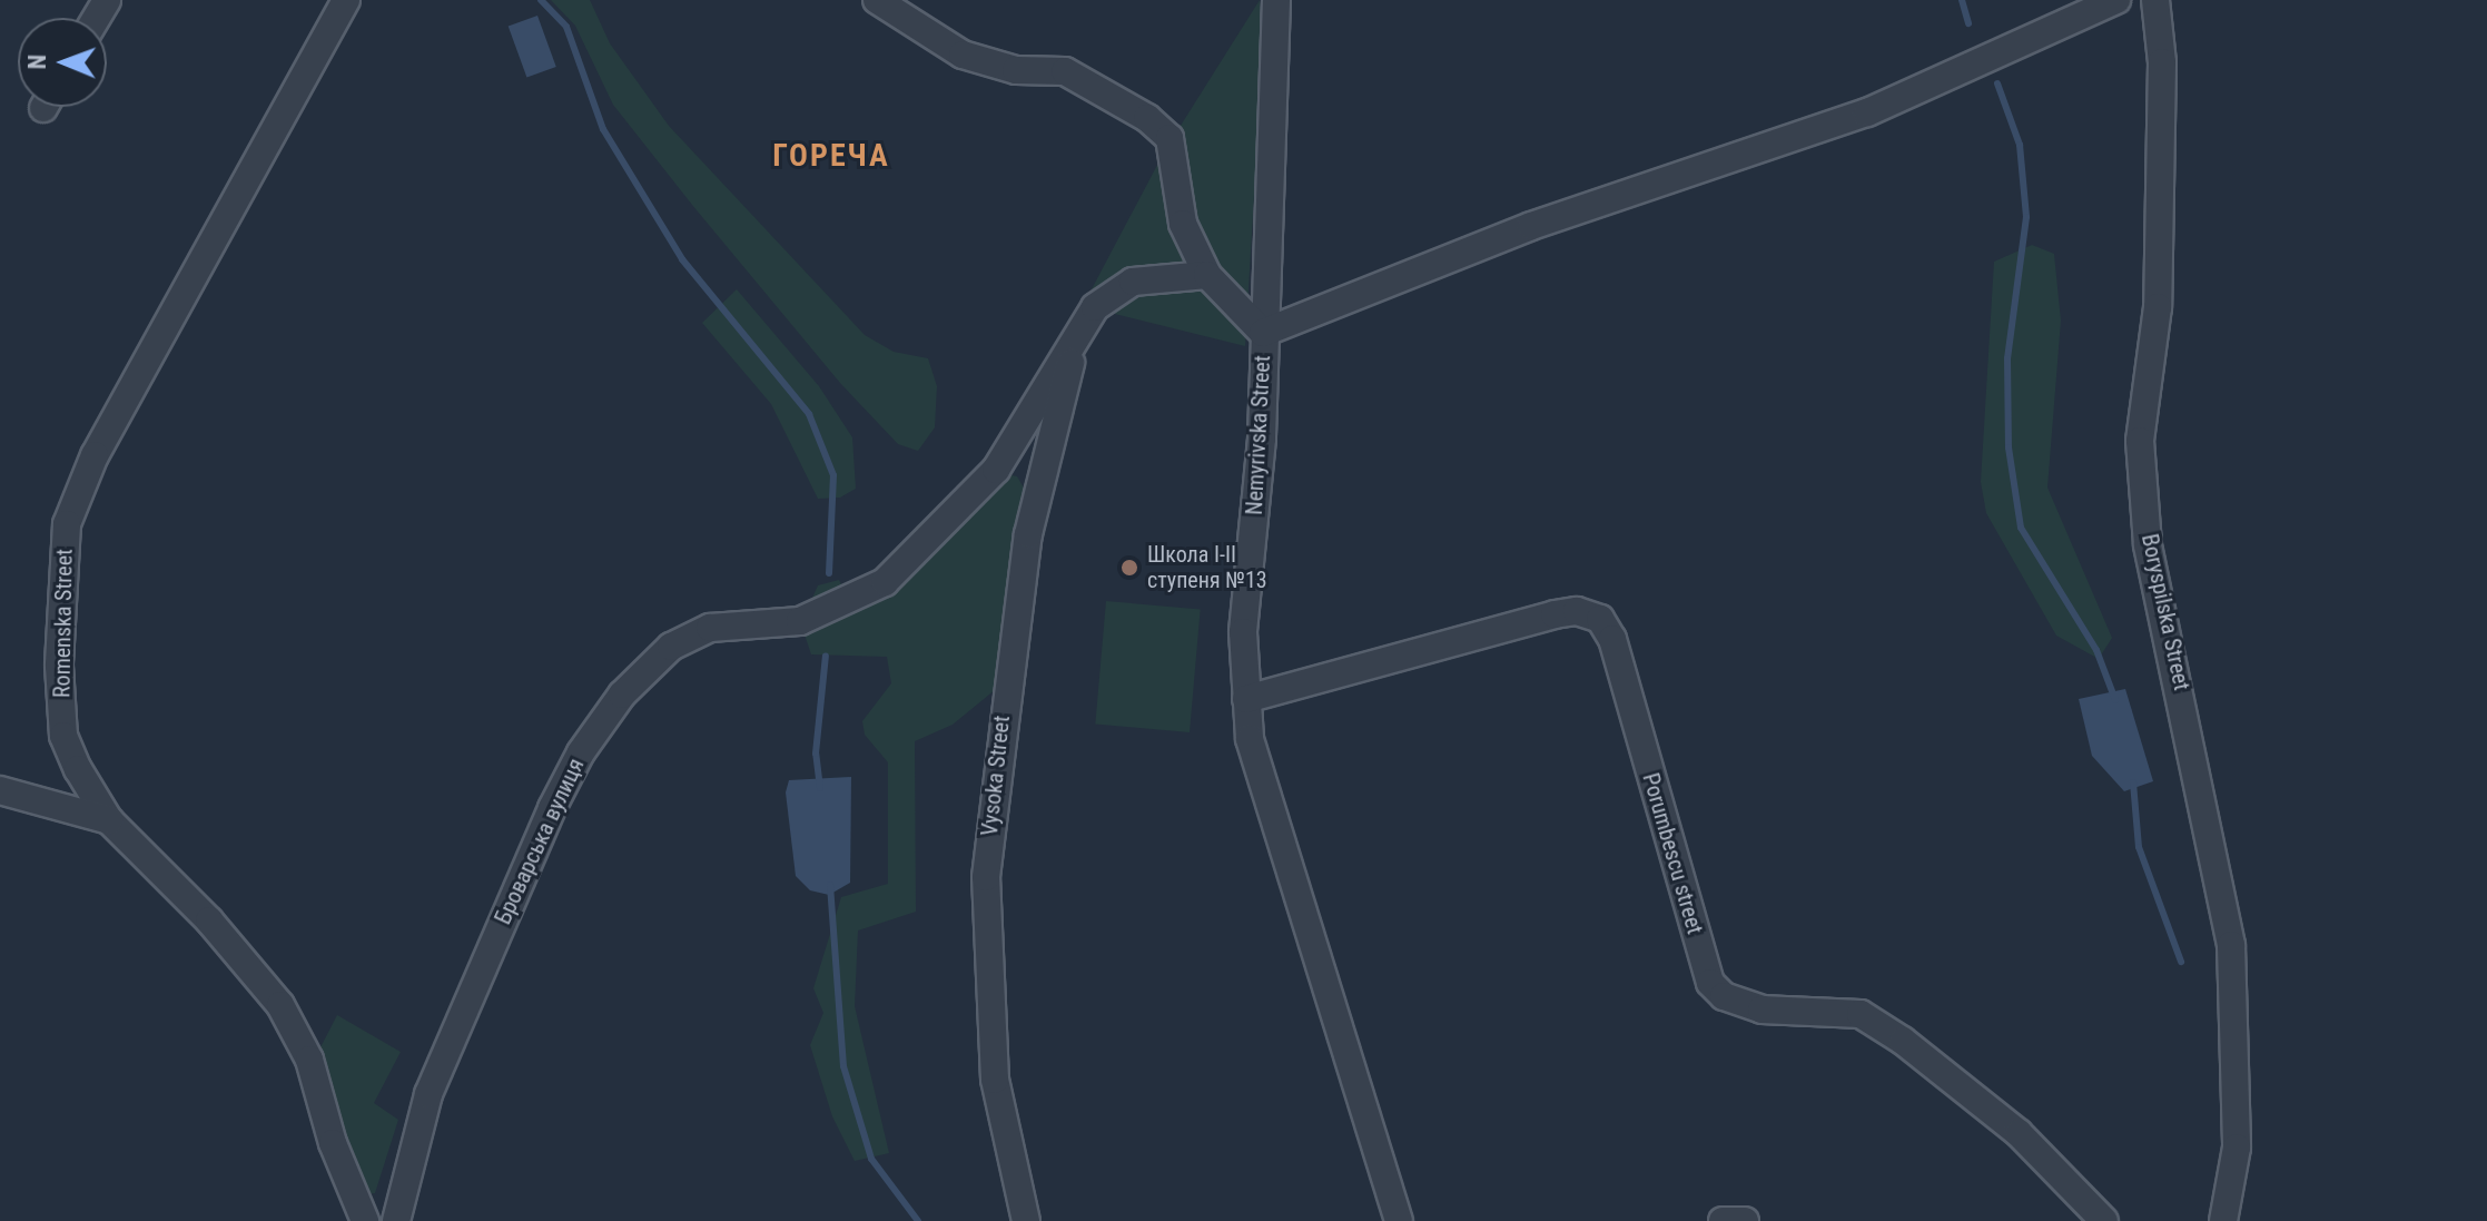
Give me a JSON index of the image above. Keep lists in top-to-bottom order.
{
  "streets": {
    "street": [
      "Nemyrivska Street",
      "Boryspilska Street",
      "Romenska Street",
      "Vysoka Street",
      "Броварська вулиця",
      "Porumbescu street"
    ]
  },
  "crossings": [
    ["Nemyrivska Street", "Porumbescu street"],
    ["Vysoka Street", "Броварська вулиця"]
  ],
  "districts": ["ГОРЕЧА"],
  "places": ["Школа I-II ступеня №13"],
  "north": "left"
}
